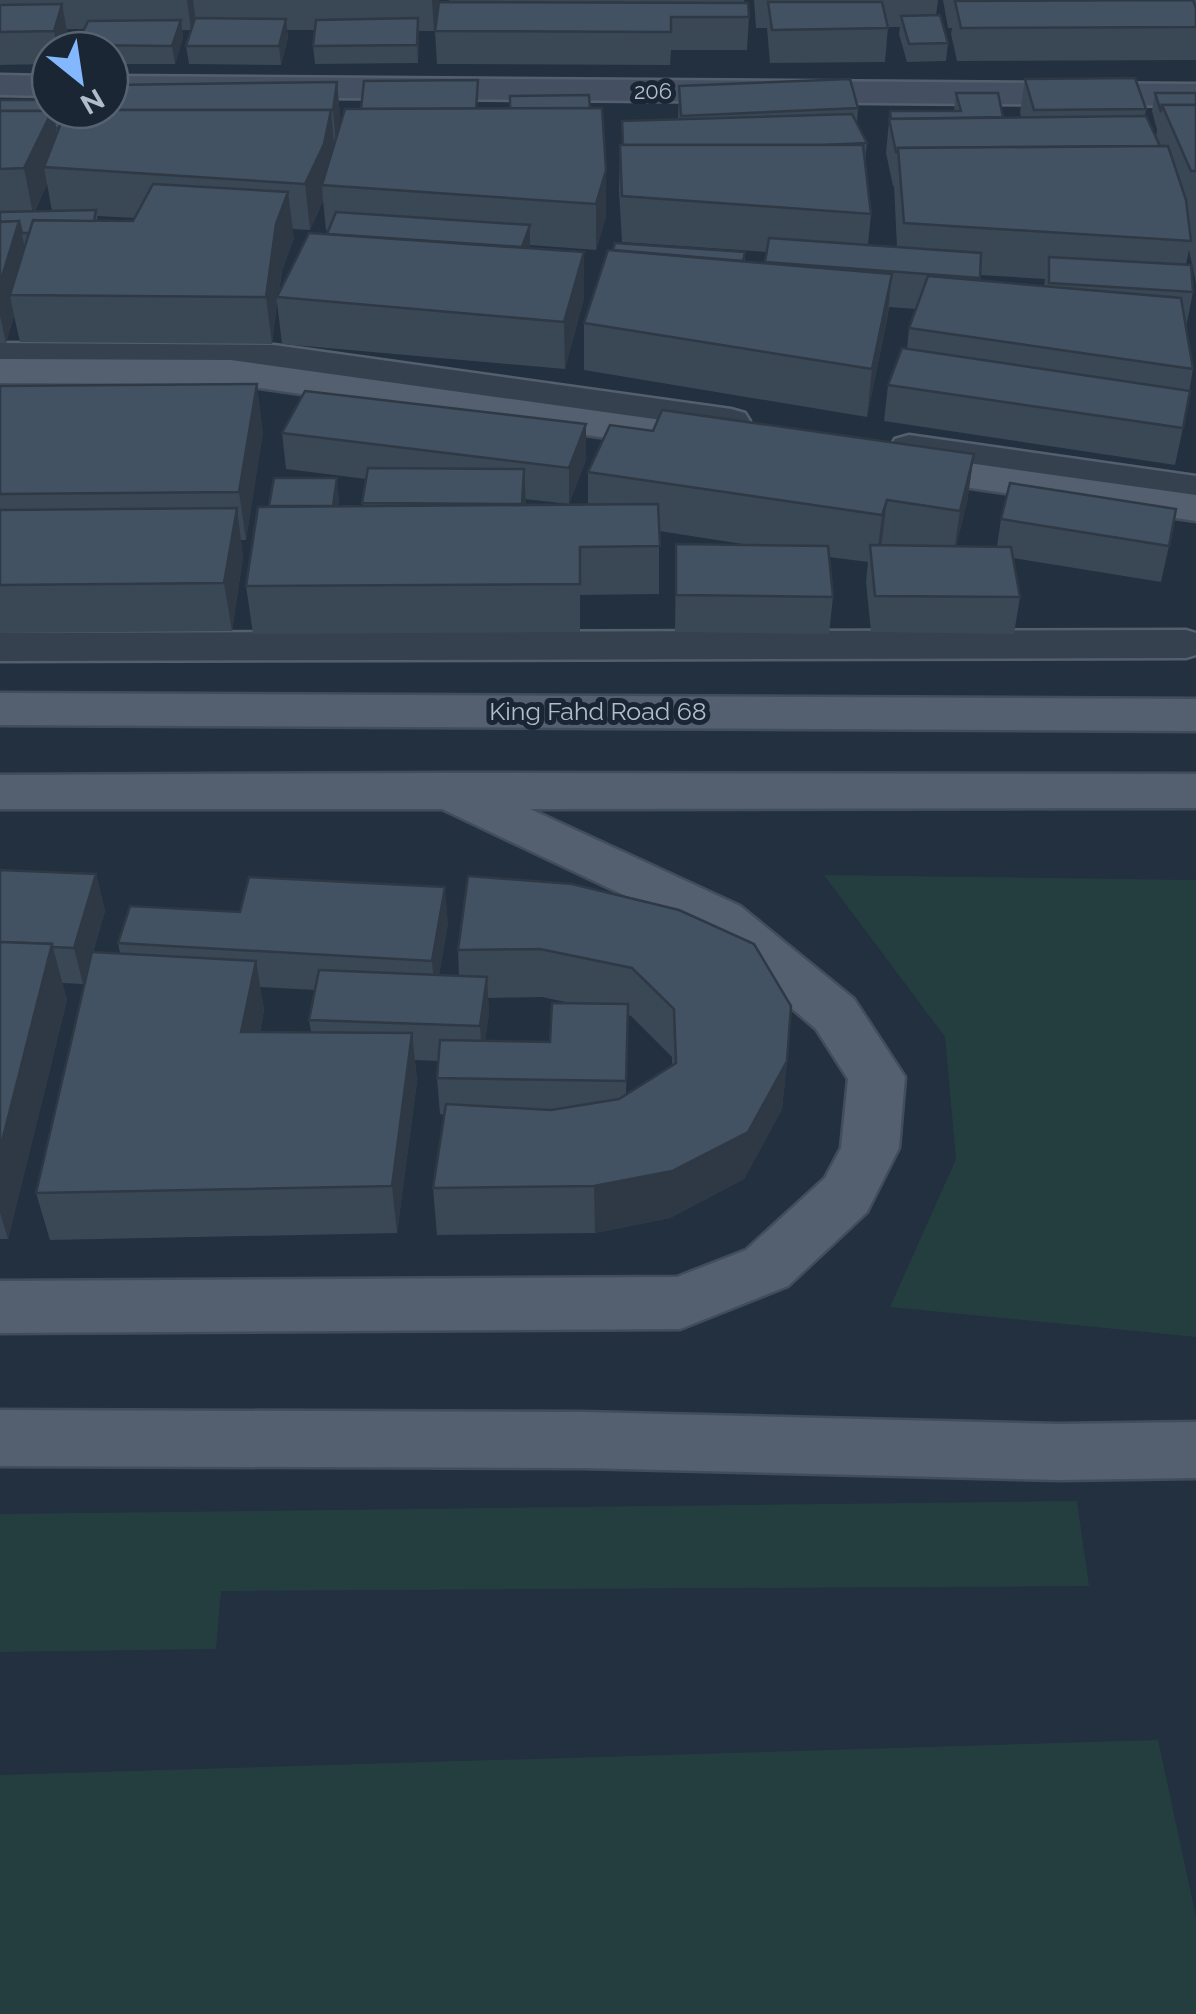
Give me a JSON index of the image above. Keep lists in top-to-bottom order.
{
  "streets": {
    "main road": ["206", "King Fahd Road 68"]
  },
  "north": "bottom right"
}
